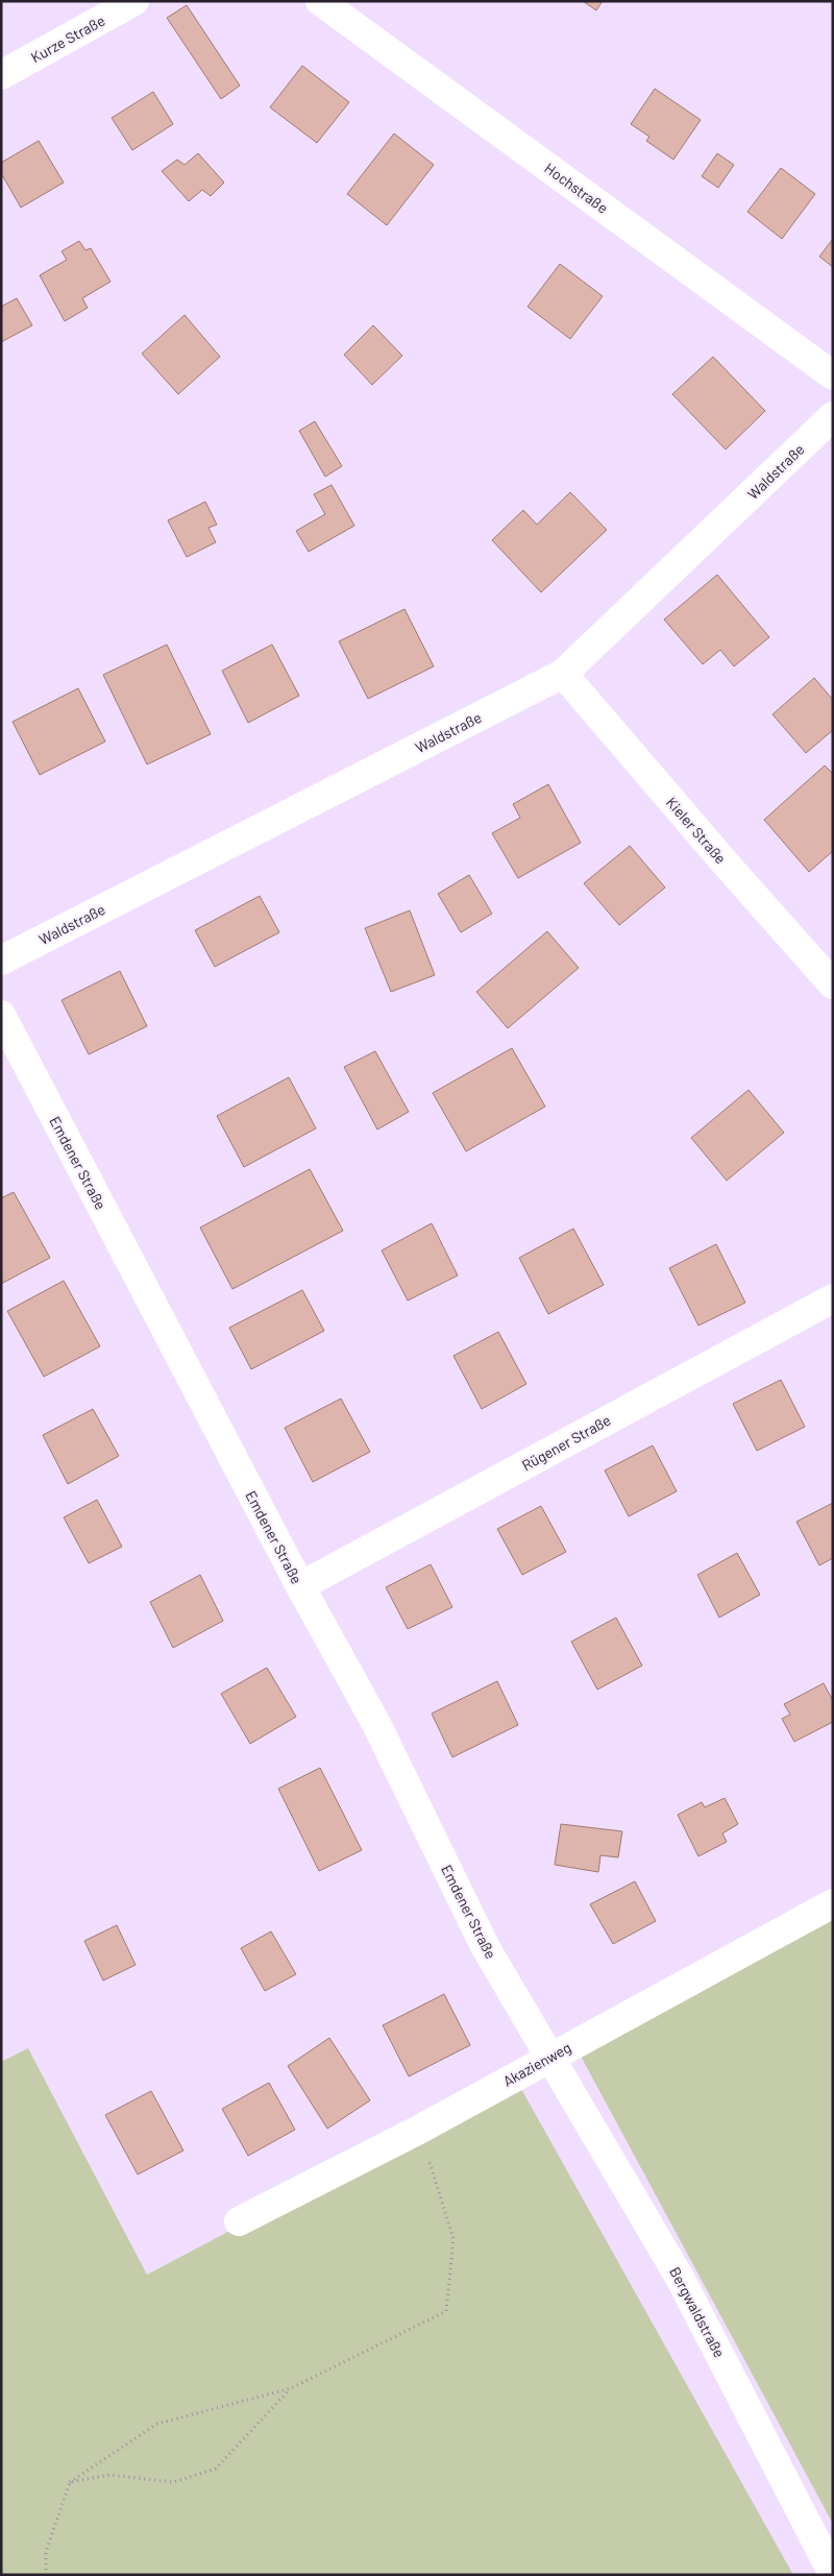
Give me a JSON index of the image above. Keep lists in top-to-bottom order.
{
  "streets": {
    "street": [
      "Kurze Straße",
      "Hochstraße",
      "Waldstraße",
      "Kieler Straße",
      "Emdener Straße",
      "Rügener Straße",
      "Akazienweg",
      "Bergwaldstraße"
    ]
  },
  "crossings": [
    ["Waldstraße", "Kieler Straße"],
    ["Emdener Straße", "Rügener Straße"],
    ["Emdener Straße", "Akazienweg"],
    ["Emdener Straße", "Bergwaldstraße"],
    ["Akazienweg", "Bergwaldstraße"]
  ]
}
